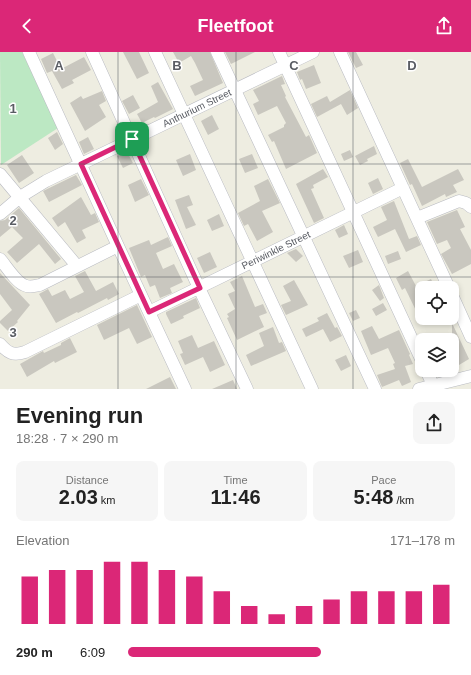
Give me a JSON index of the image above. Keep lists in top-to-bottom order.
{
  "streets": {
    "street": ["Anthurium Street", "Periwinkle Street"]
  },
  "page": {
    "header": "Fleetfoot",
    "heading": ["Evening run", "18:28 · 7 × 290 m"],
    "stats": [
      ["Distance", "2.03 km"],
      ["Time", "11:46"],
      ["Pace", "5:48 /km"]
    ],
    "chart": ["Elevation", "171–178 m"],
    "list": [
      {
        "name": "290 m",
        "note": "6:09"
      }
    ]
  },
  "grid": {
    "columns": [
      "A",
      "B",
      "C",
      "D"
    ],
    "rows": ["1", "2", "3"]
  }
}
